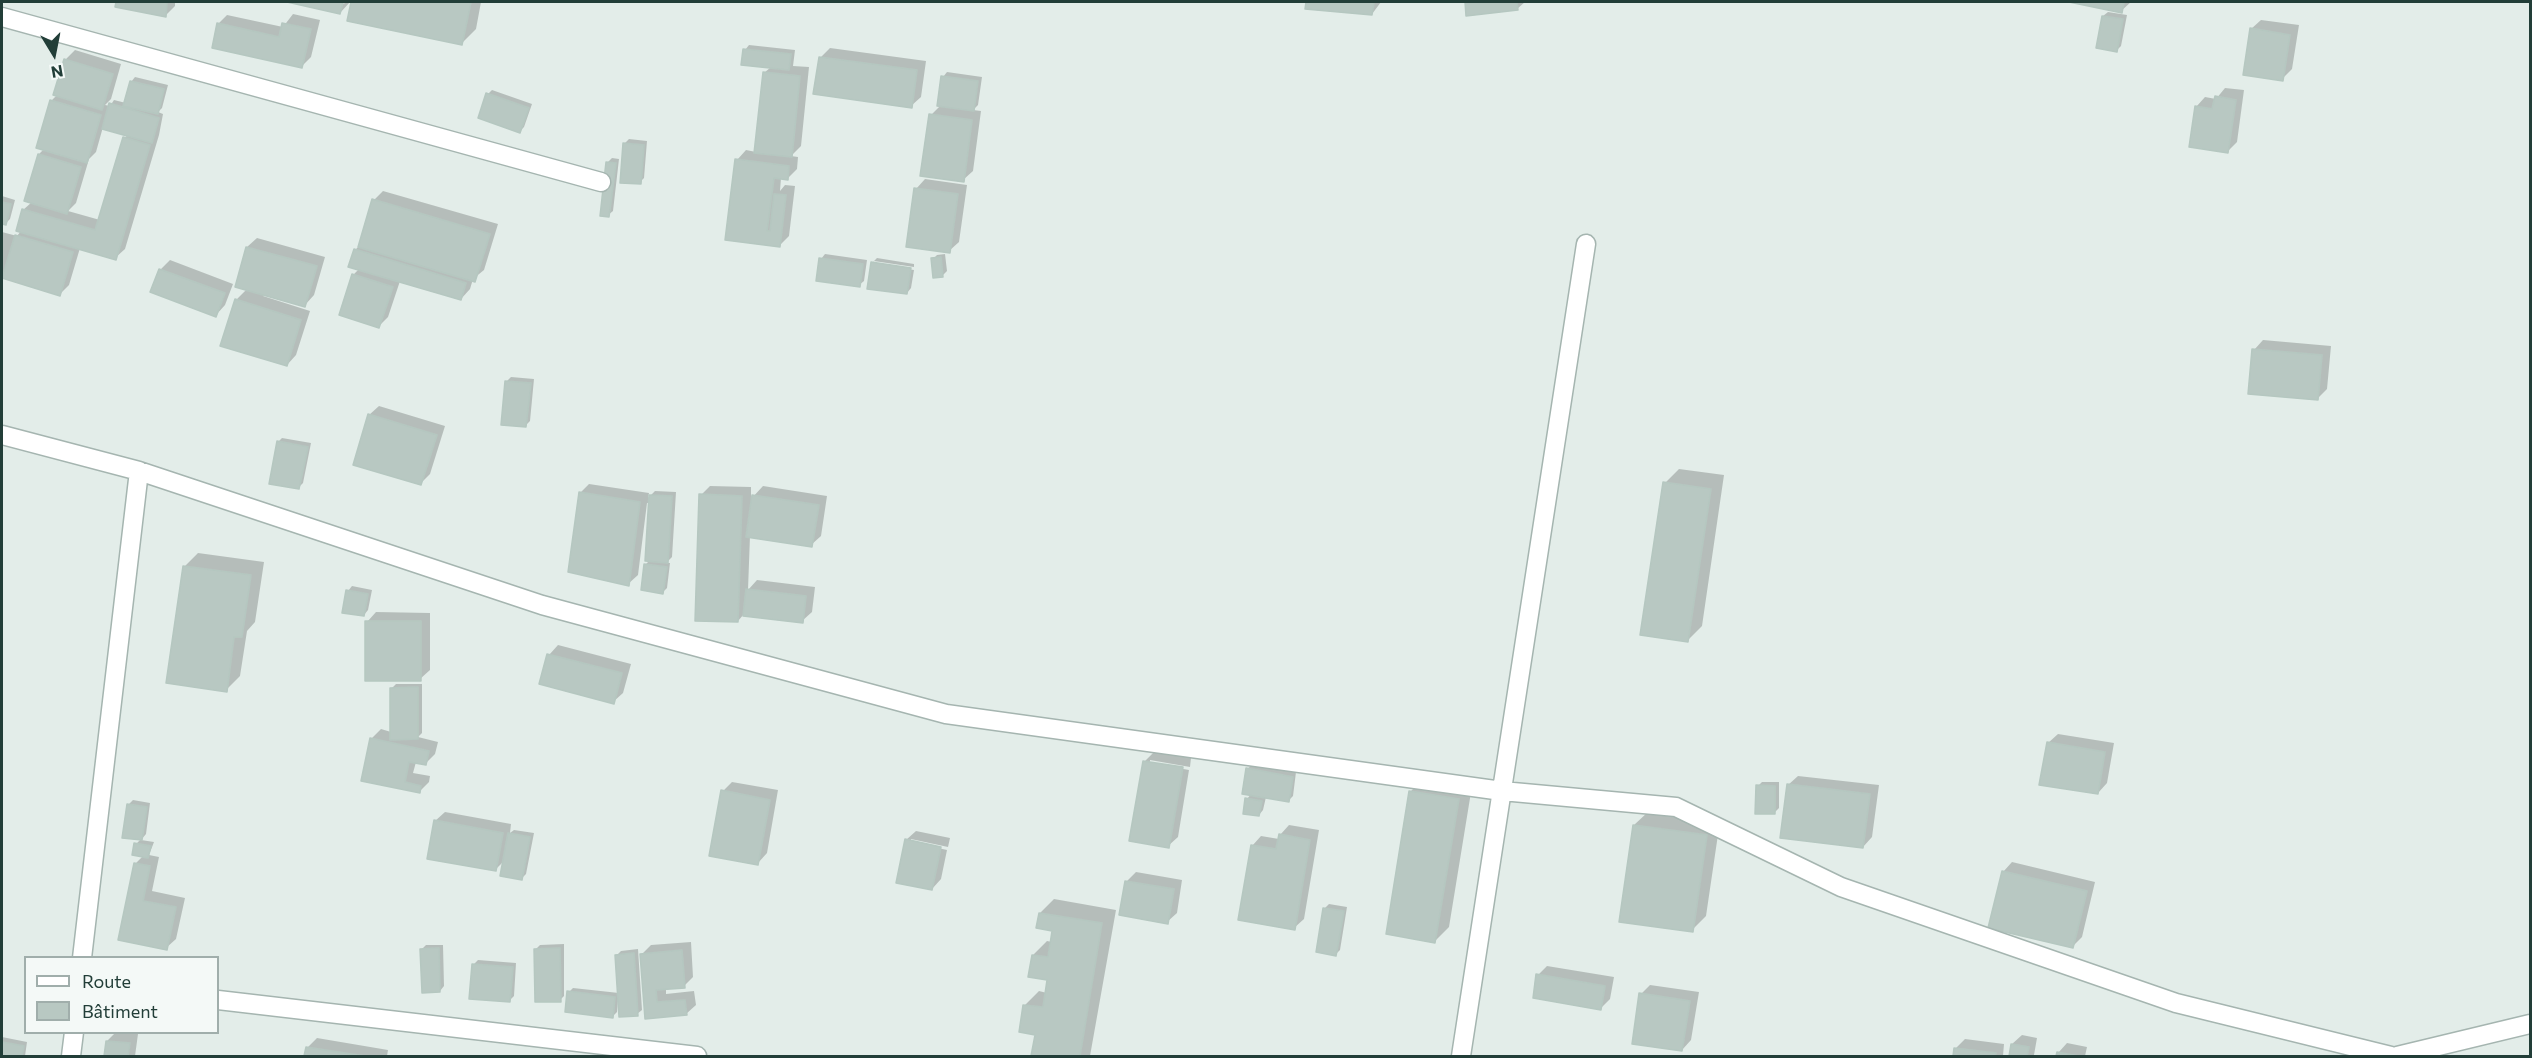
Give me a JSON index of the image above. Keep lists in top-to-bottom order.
{
  "legend": ["Route", "Bâtiment"],
  "north": "bottom"
}
